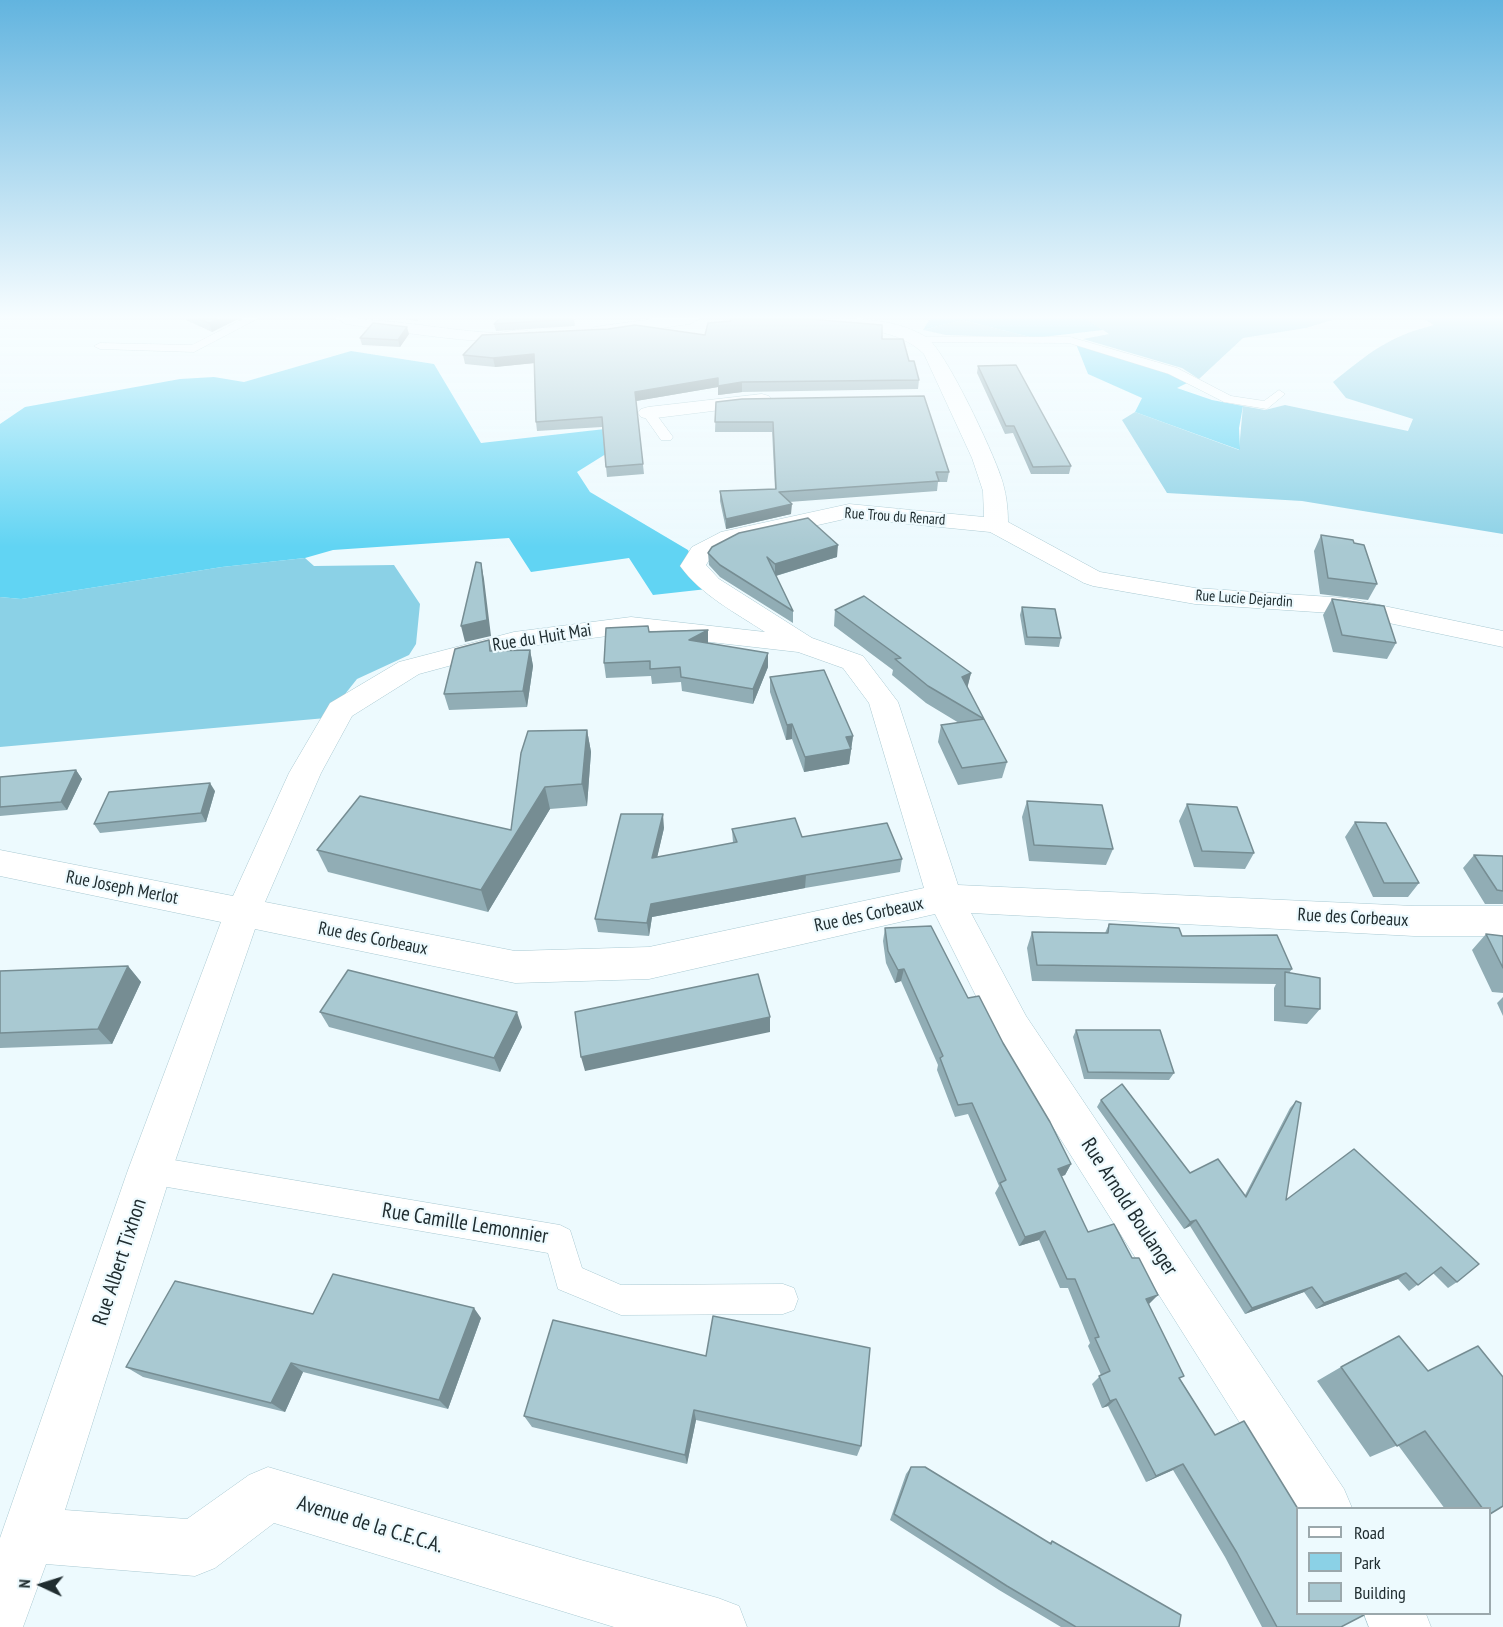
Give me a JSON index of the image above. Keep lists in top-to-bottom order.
{
  "streets": {
    "street": [
      "Rue Trou du Renard",
      "Rue Lucie Dejardin",
      "Rue du Huit Mai",
      "Rue Joseph Merlot",
      "Rue des Corbeaux",
      "Rue Arnold Boulanger",
      "Rue Albert Tixhon",
      "Avenue de la C.E.C.A."
    ],
    "lane": ["Rue Camille Lemonnier"]
  },
  "crossings": [
    ["Rue Trou du Renard", "Rue Lucie Dejardin"],
    ["Rue Trou du Renard", "Rue du Huit Mai"],
    ["Rue Trou du Renard", "Rue des Corbeaux"],
    ["Rue Trou du Renard", "Rue Arnold Boulanger"],
    ["Rue du Huit Mai", "Rue Joseph Merlot"],
    ["Rue du Huit Mai", "Rue des Corbeaux"],
    ["Rue du Huit Mai", "Rue Albert Tixhon"],
    ["Rue Joseph Merlot", "Rue des Corbeaux"],
    ["Rue Joseph Merlot", "Rue Albert Tixhon"],
    ["Rue des Corbeaux", "Rue Arnold Boulanger"],
    ["Rue des Corbeaux", "Rue Albert Tixhon"],
    ["Rue Camille Lemonnier", "Rue Albert Tixhon"],
    ["Rue Albert Tixhon", "Avenue de la C.E.C.A."]
  ],
  "legend": ["Road", "Park", "Building"],
  "north": "left"
}
